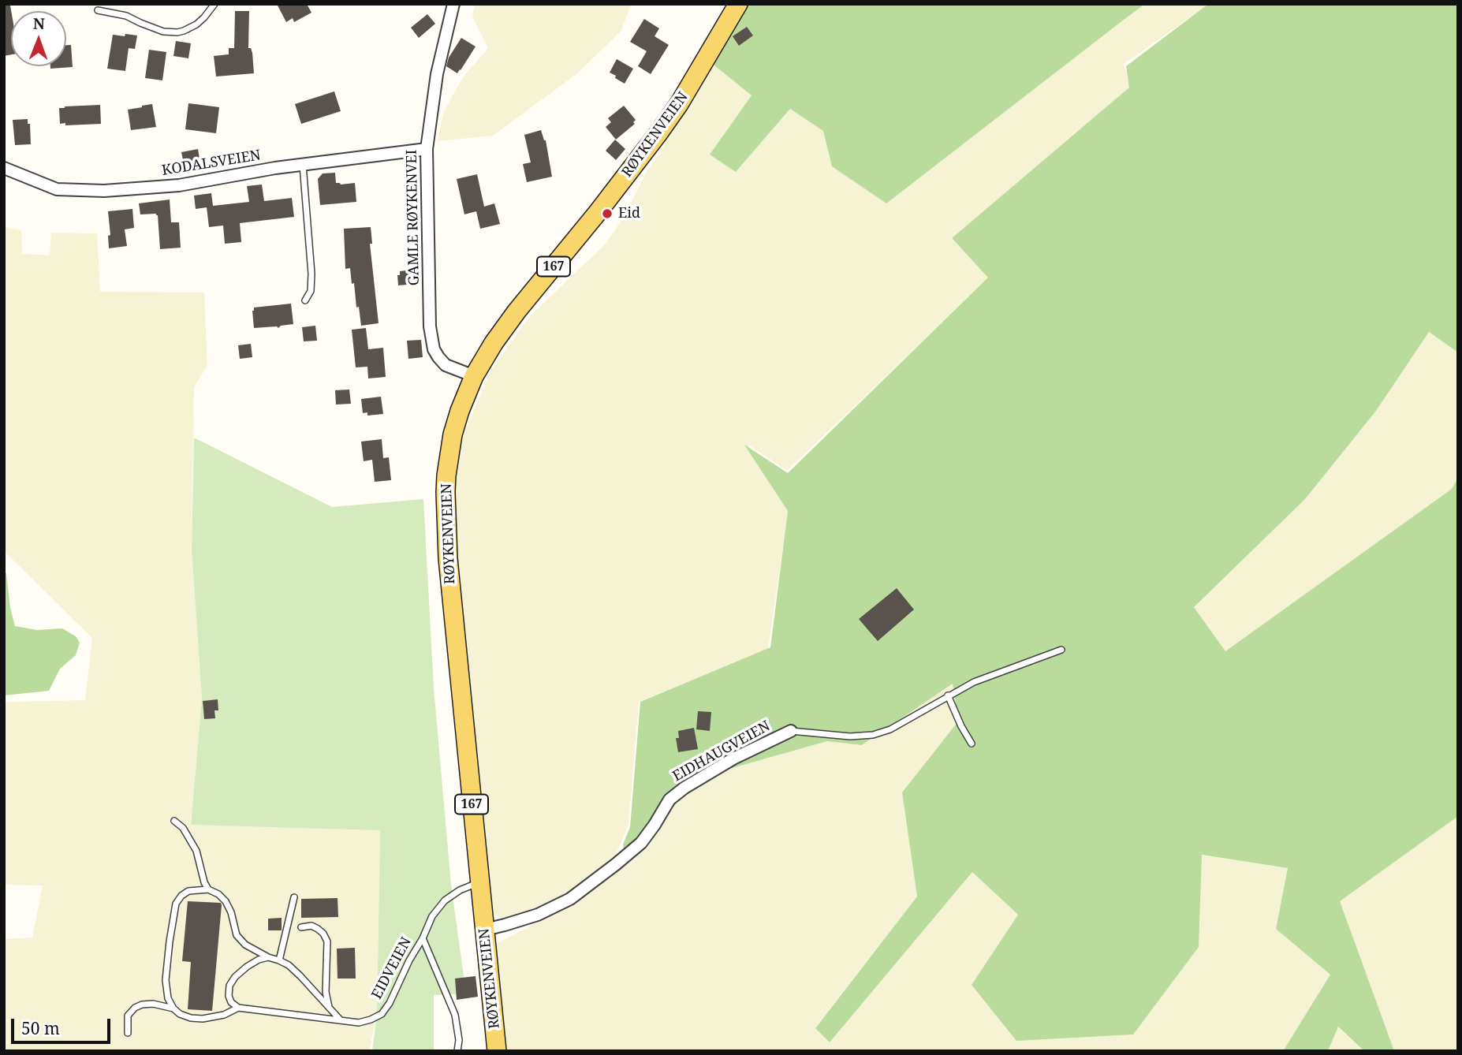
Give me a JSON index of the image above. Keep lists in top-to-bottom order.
{
  "streets": {
    "main road": ["RØYKENVEIEN", "167"],
    "street": ["KODALSVEIEN", "GAMLE RØYKENVEI", "EIDHAUGVEIEN"],
    "lane": ["EIDVEIEN"]
  },
  "crossings": [
    ["RØYKENVEIEN", "GAMLE RØYKENVEI"],
    ["RØYKENVEIEN", "EIDHAUGVEIEN"],
    ["RØYKENVEIEN", "EIDVEIEN"],
    ["KODALSVEIEN", "GAMLE RØYKENVEI"]
  ],
  "places": ["Eid"],
  "scale_bar": "50 m",
  "north": "top"
}
